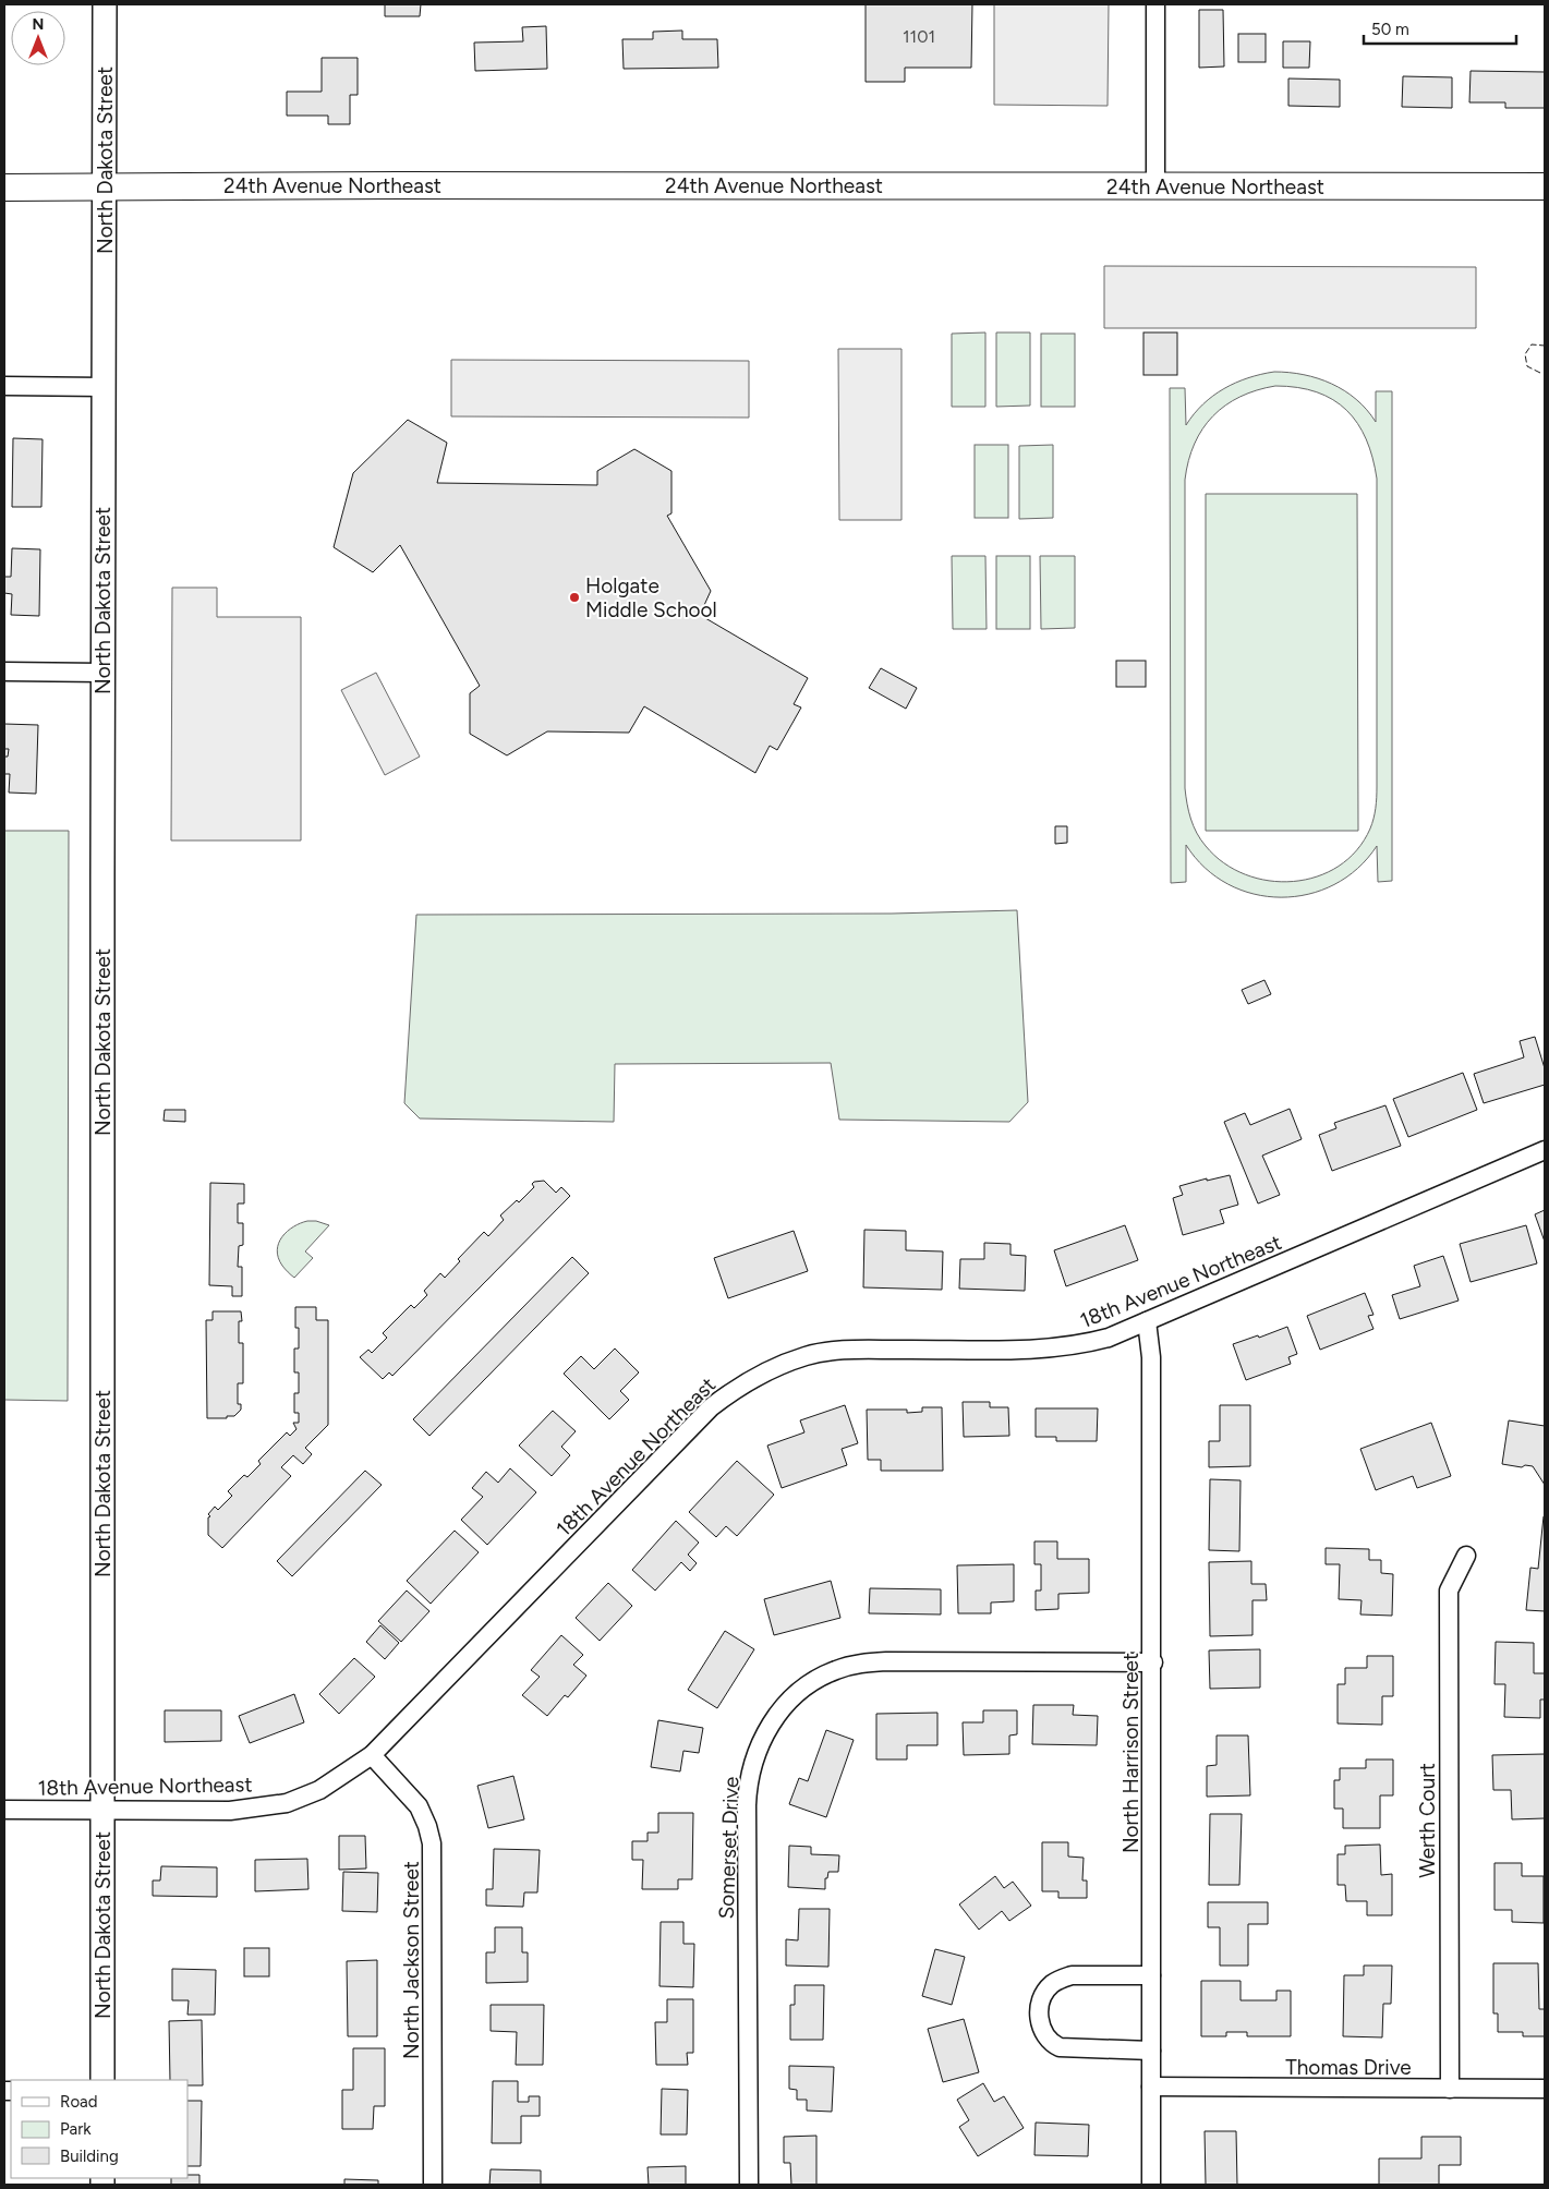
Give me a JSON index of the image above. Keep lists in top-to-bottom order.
{
  "streets": {
    "main road": ["24th Avenue Northeast"],
    "street": [
      "North Dakota Street",
      "18th Avenue Northeast",
      "North Harrison Street",
      "Werth Court",
      "Somerset Drive",
      "North Jackson Street",
      "Thomas Drive"
    ]
  },
  "crossings": [
    ["North Dakota Street", "24th Avenue Northeast"],
    ["North Dakota Street", "18th Avenue Northeast"],
    ["18th Avenue Northeast", "North Harrison Street"],
    ["18th Avenue Northeast", "North Jackson Street"],
    ["North Harrison Street", "Somerset Drive"],
    ["North Harrison Street", "Thomas Drive"],
    ["Werth Court", "Thomas Drive"]
  ],
  "places": ["Holgate Middle School"],
  "house_numbers": ["1101"],
  "legend": ["Road", "Park", "Building"],
  "scale_bar": "50 m",
  "north": "top"
}
